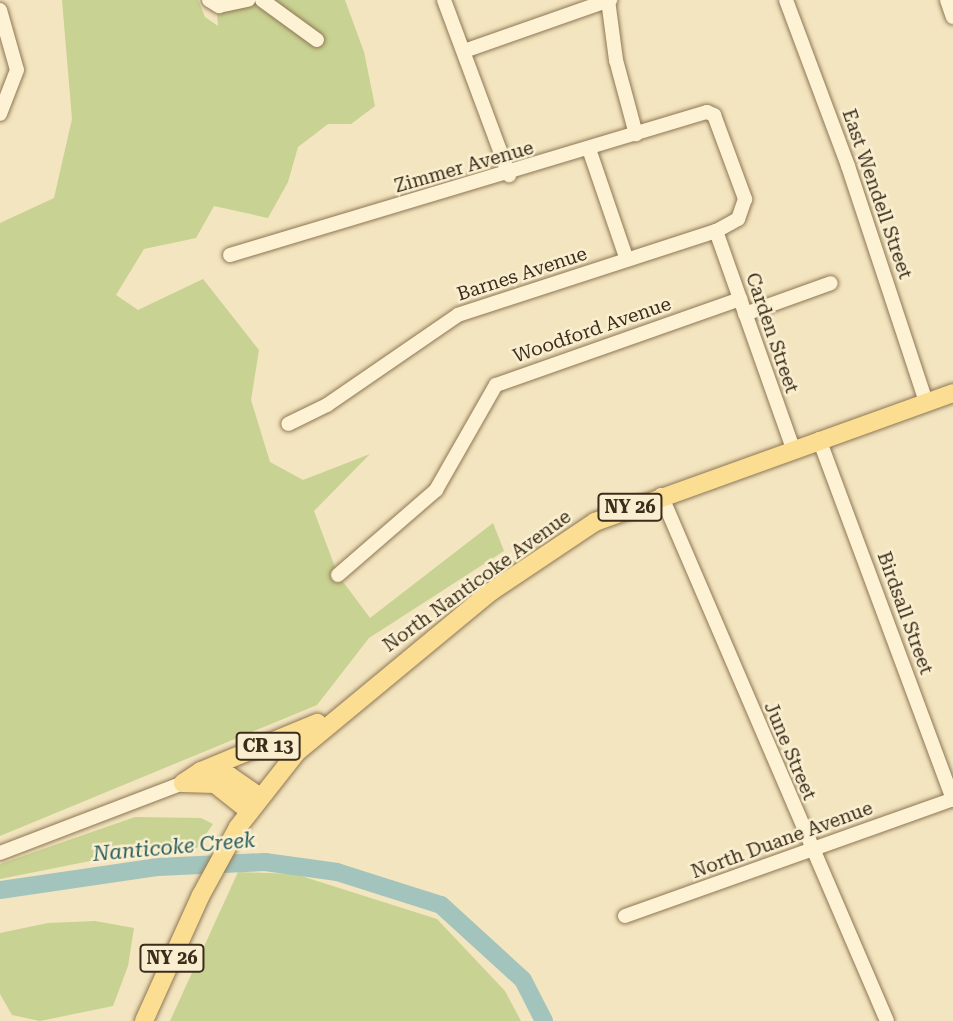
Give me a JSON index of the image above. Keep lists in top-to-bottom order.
{
  "streets": {
    "main road": ["NY 26", "North Nanticoke Avenue", "CR 13"],
    "street": [
      "Zimmer Avenue",
      "East Wendell Street",
      "Barnes Avenue",
      "Woodford Avenue",
      "Carden Street",
      "Birdsall Street",
      "June Street",
      "North Duane Avenue"
    ]
  },
  "crossings": [
    ["Zimmer Avenue", "Barnes Avenue"],
    ["East Wendell Street", "North Nanticoke Avenue"],
    ["Barnes Avenue", "Carden Street"],
    ["Woodford Avenue", "Carden Street"],
    ["Carden Street", "North Nanticoke Avenue"],
    ["NY 26", "North Nanticoke Avenue"],
    ["NY 26", "CR 13"],
    ["North Nanticoke Avenue", "Birdsall Street"],
    ["North Nanticoke Avenue", "CR 13"],
    ["North Nanticoke Avenue", "June Street"],
    ["Birdsall Street", "North Duane Avenue"],
    ["June Street", "North Duane Avenue"]
  ],
  "water": ["Nanticoke Creek"]
}
